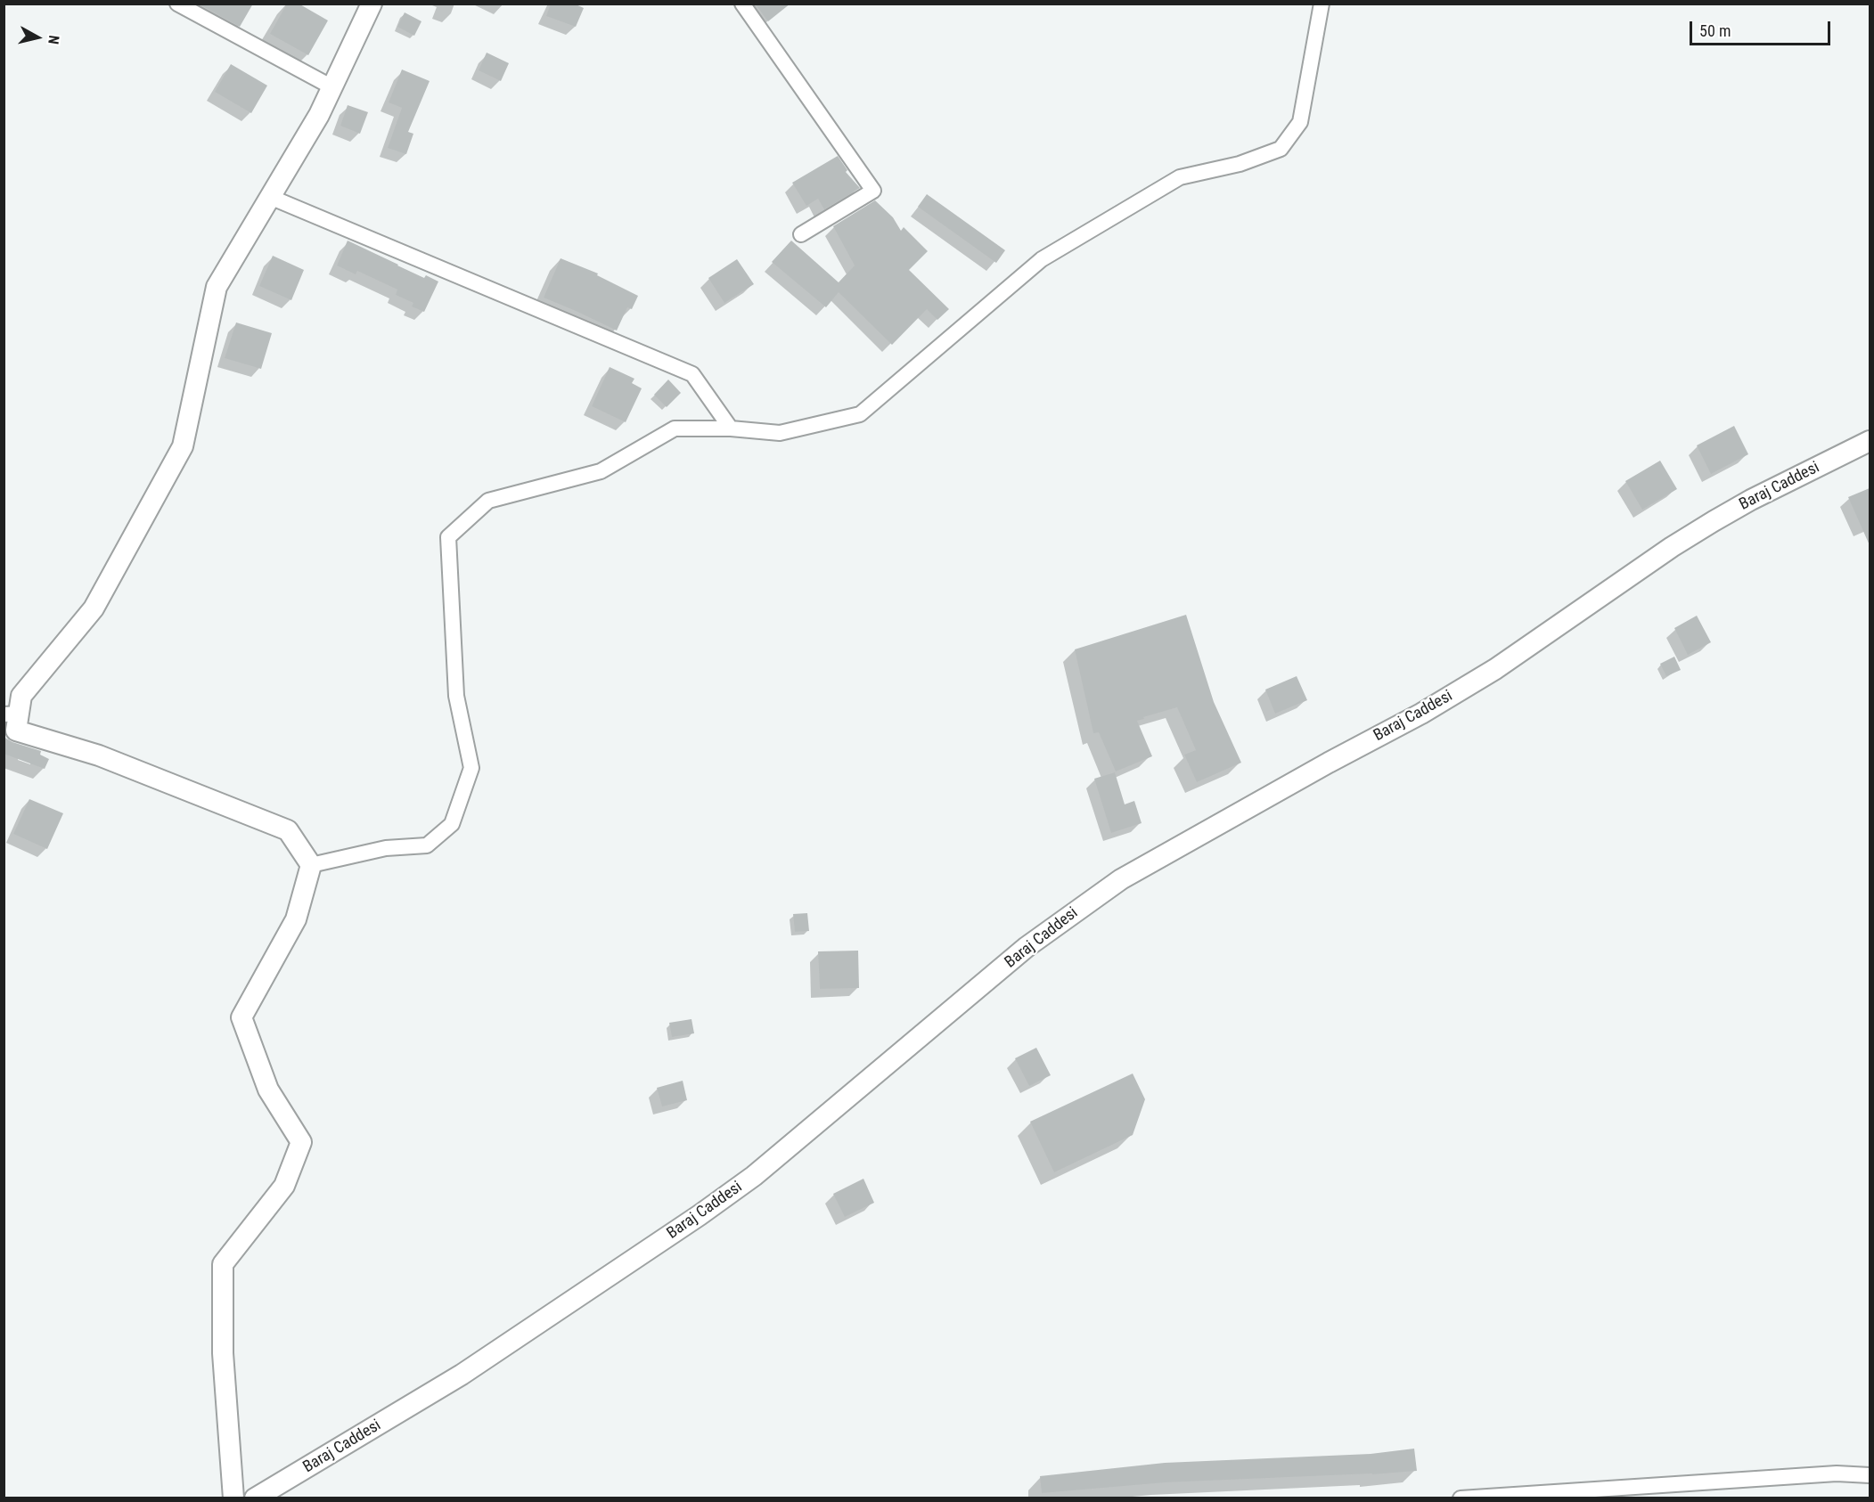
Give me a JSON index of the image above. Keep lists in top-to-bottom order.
{
  "streets": {
    "main road": ["Baraj Caddesi"]
  },
  "scale_bar": "50 m",
  "north": "right"
}
